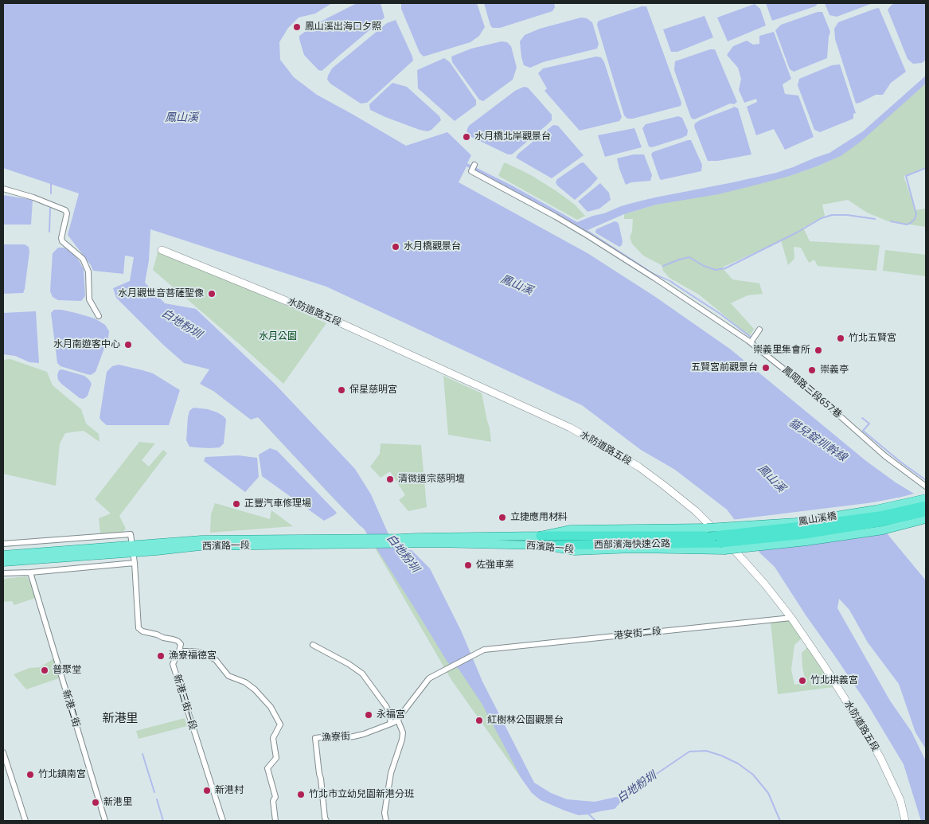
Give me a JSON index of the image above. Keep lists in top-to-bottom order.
{
  "streets": {
    "highway": ["鳳山溪橋", "西部濱海快速公路"],
    "main road": ["西濱路一段"],
    "street": [
      "水防道路五段",
      "鳳岡路三段657巷",
      "港安街二段",
      "新港三街一段",
      "新港二街",
      "漁寮街"
    ]
  },
  "crossings": [
    ["水防道路五段", "港安街二段"],
    ["鳳山溪橋", "西部濱海快速公路"],
    ["鳳山溪橋", "西濱路一段"],
    ["西部濱海快速公路", "西濱路一段"],
    ["港安街二段", "漁寮街"]
  ],
  "districts": ["新港里"],
  "water": ["鳳山溪", "白地粉圳", "貓兒錠圳幹線"],
  "parks": ["水月公園"],
  "places": [
    "鳳山溪出海口夕照",
    "水月橋北岸觀景台",
    "水月橋觀景台",
    "水月觀世音菩薩聖像",
    "竹北五賢宮",
    "水月南遊客中心",
    "崇義里集會所",
    "五賢宮前觀景台",
    "崇義亭",
    "保星慈明宮",
    "清微道宗慈明壇",
    "正豐汽車修理場",
    "立捷應用材料",
    "佐強車業",
    "漁寮福德宮",
    "普聚堂",
    "竹北拱義宮",
    "永福宮",
    "紅樹林公園觀景台",
    "竹北鎮南宮",
    "新港村",
    "竹北市立幼兒園新港分班",
    "新港里"
  ]
}
